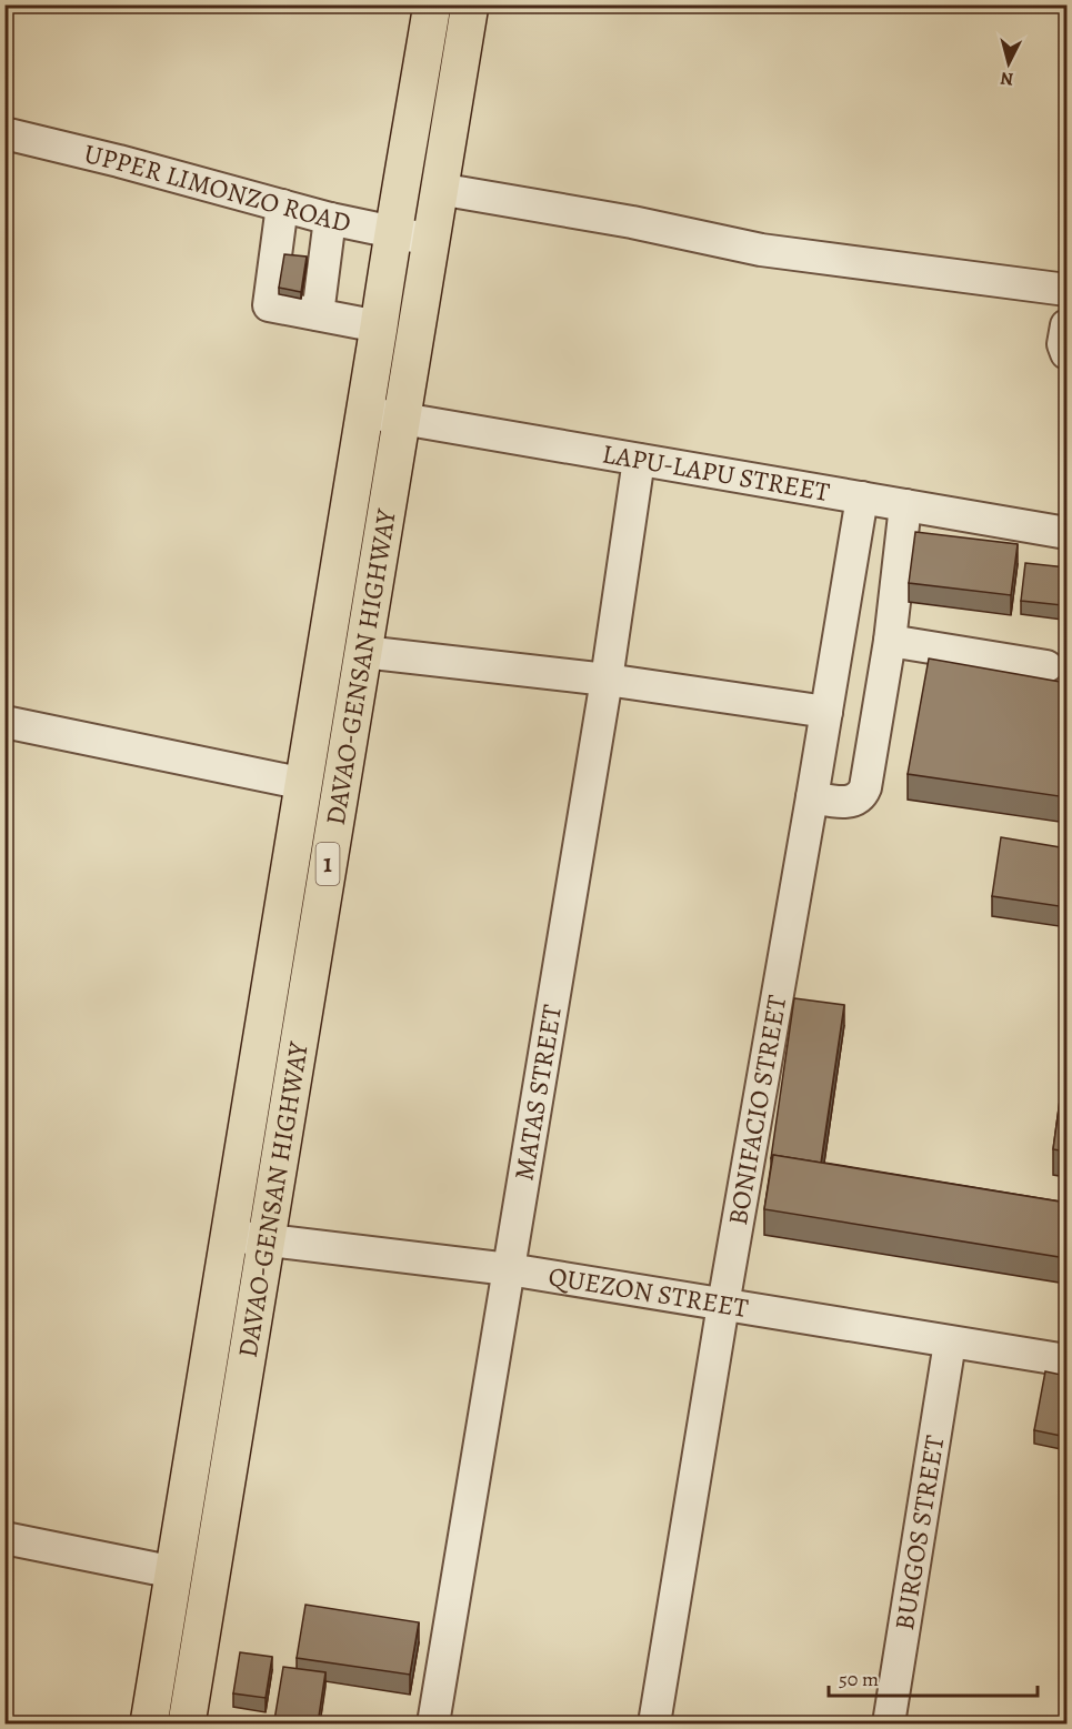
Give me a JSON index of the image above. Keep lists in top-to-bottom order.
{
  "streets": {
    "highway": ["DAVAO-GENSAN HIGHWAY", "1"],
    "street": [
      "UPPER LIMONZO ROAD",
      "LAPU-LAPU STREET",
      "MATAS STREET",
      "BONIFACIO STREET",
      "QUEZON STREET",
      "BURGOS STREET"
    ]
  },
  "crossings": [
    ["UPPER LIMONZO ROAD", "DAVAO-GENSAN HIGHWAY"],
    ["LAPU-LAPU STREET", "DAVAO-GENSAN HIGHWAY"],
    ["LAPU-LAPU STREET", "MATAS STREET"],
    ["LAPU-LAPU STREET", "BONIFACIO STREET"],
    ["DAVAO-GENSAN HIGHWAY", "QUEZON STREET"],
    ["MATAS STREET", "QUEZON STREET"],
    ["BONIFACIO STREET", "QUEZON STREET"],
    ["QUEZON STREET", "BURGOS STREET"]
  ],
  "scale_bar": "50 m",
  "north": "bottom"
}
